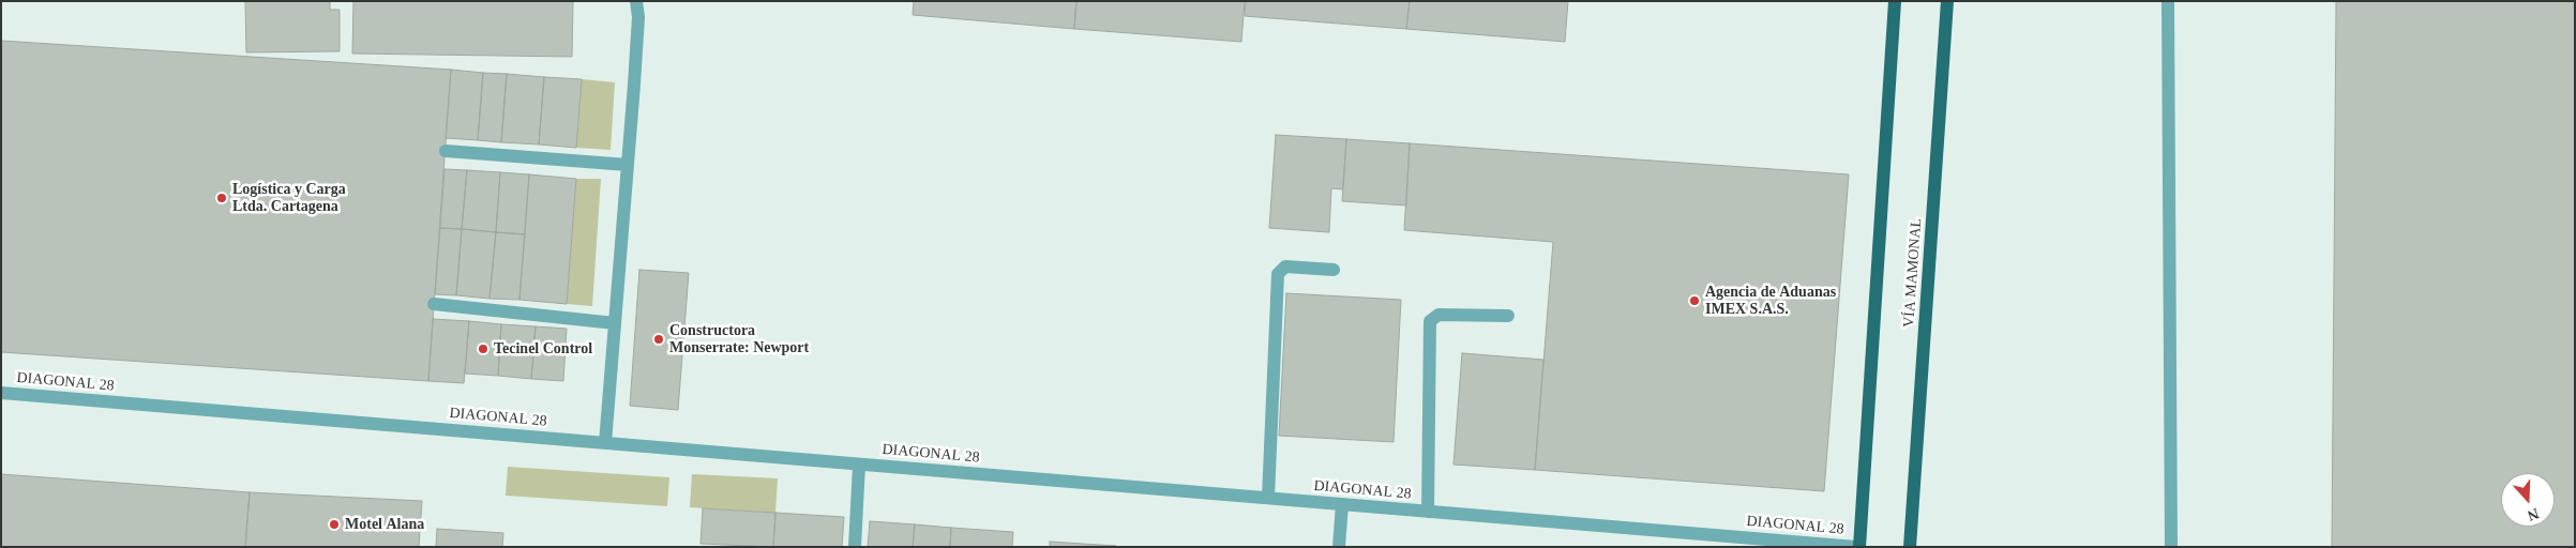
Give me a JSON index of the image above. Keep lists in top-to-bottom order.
{
  "streets": {
    "main road": ["VÍA MAMONAL"],
    "street": ["DIAGONAL 28"]
  },
  "places": [
    "Logística y Carga Ltda. Cartagena",
    "Agencia de Aduanas IMEX S.A.S.",
    "Constructora Monserrate: Newport",
    "Tecinel Control",
    "Motel Alana"
  ],
  "north": "bottom"
}
